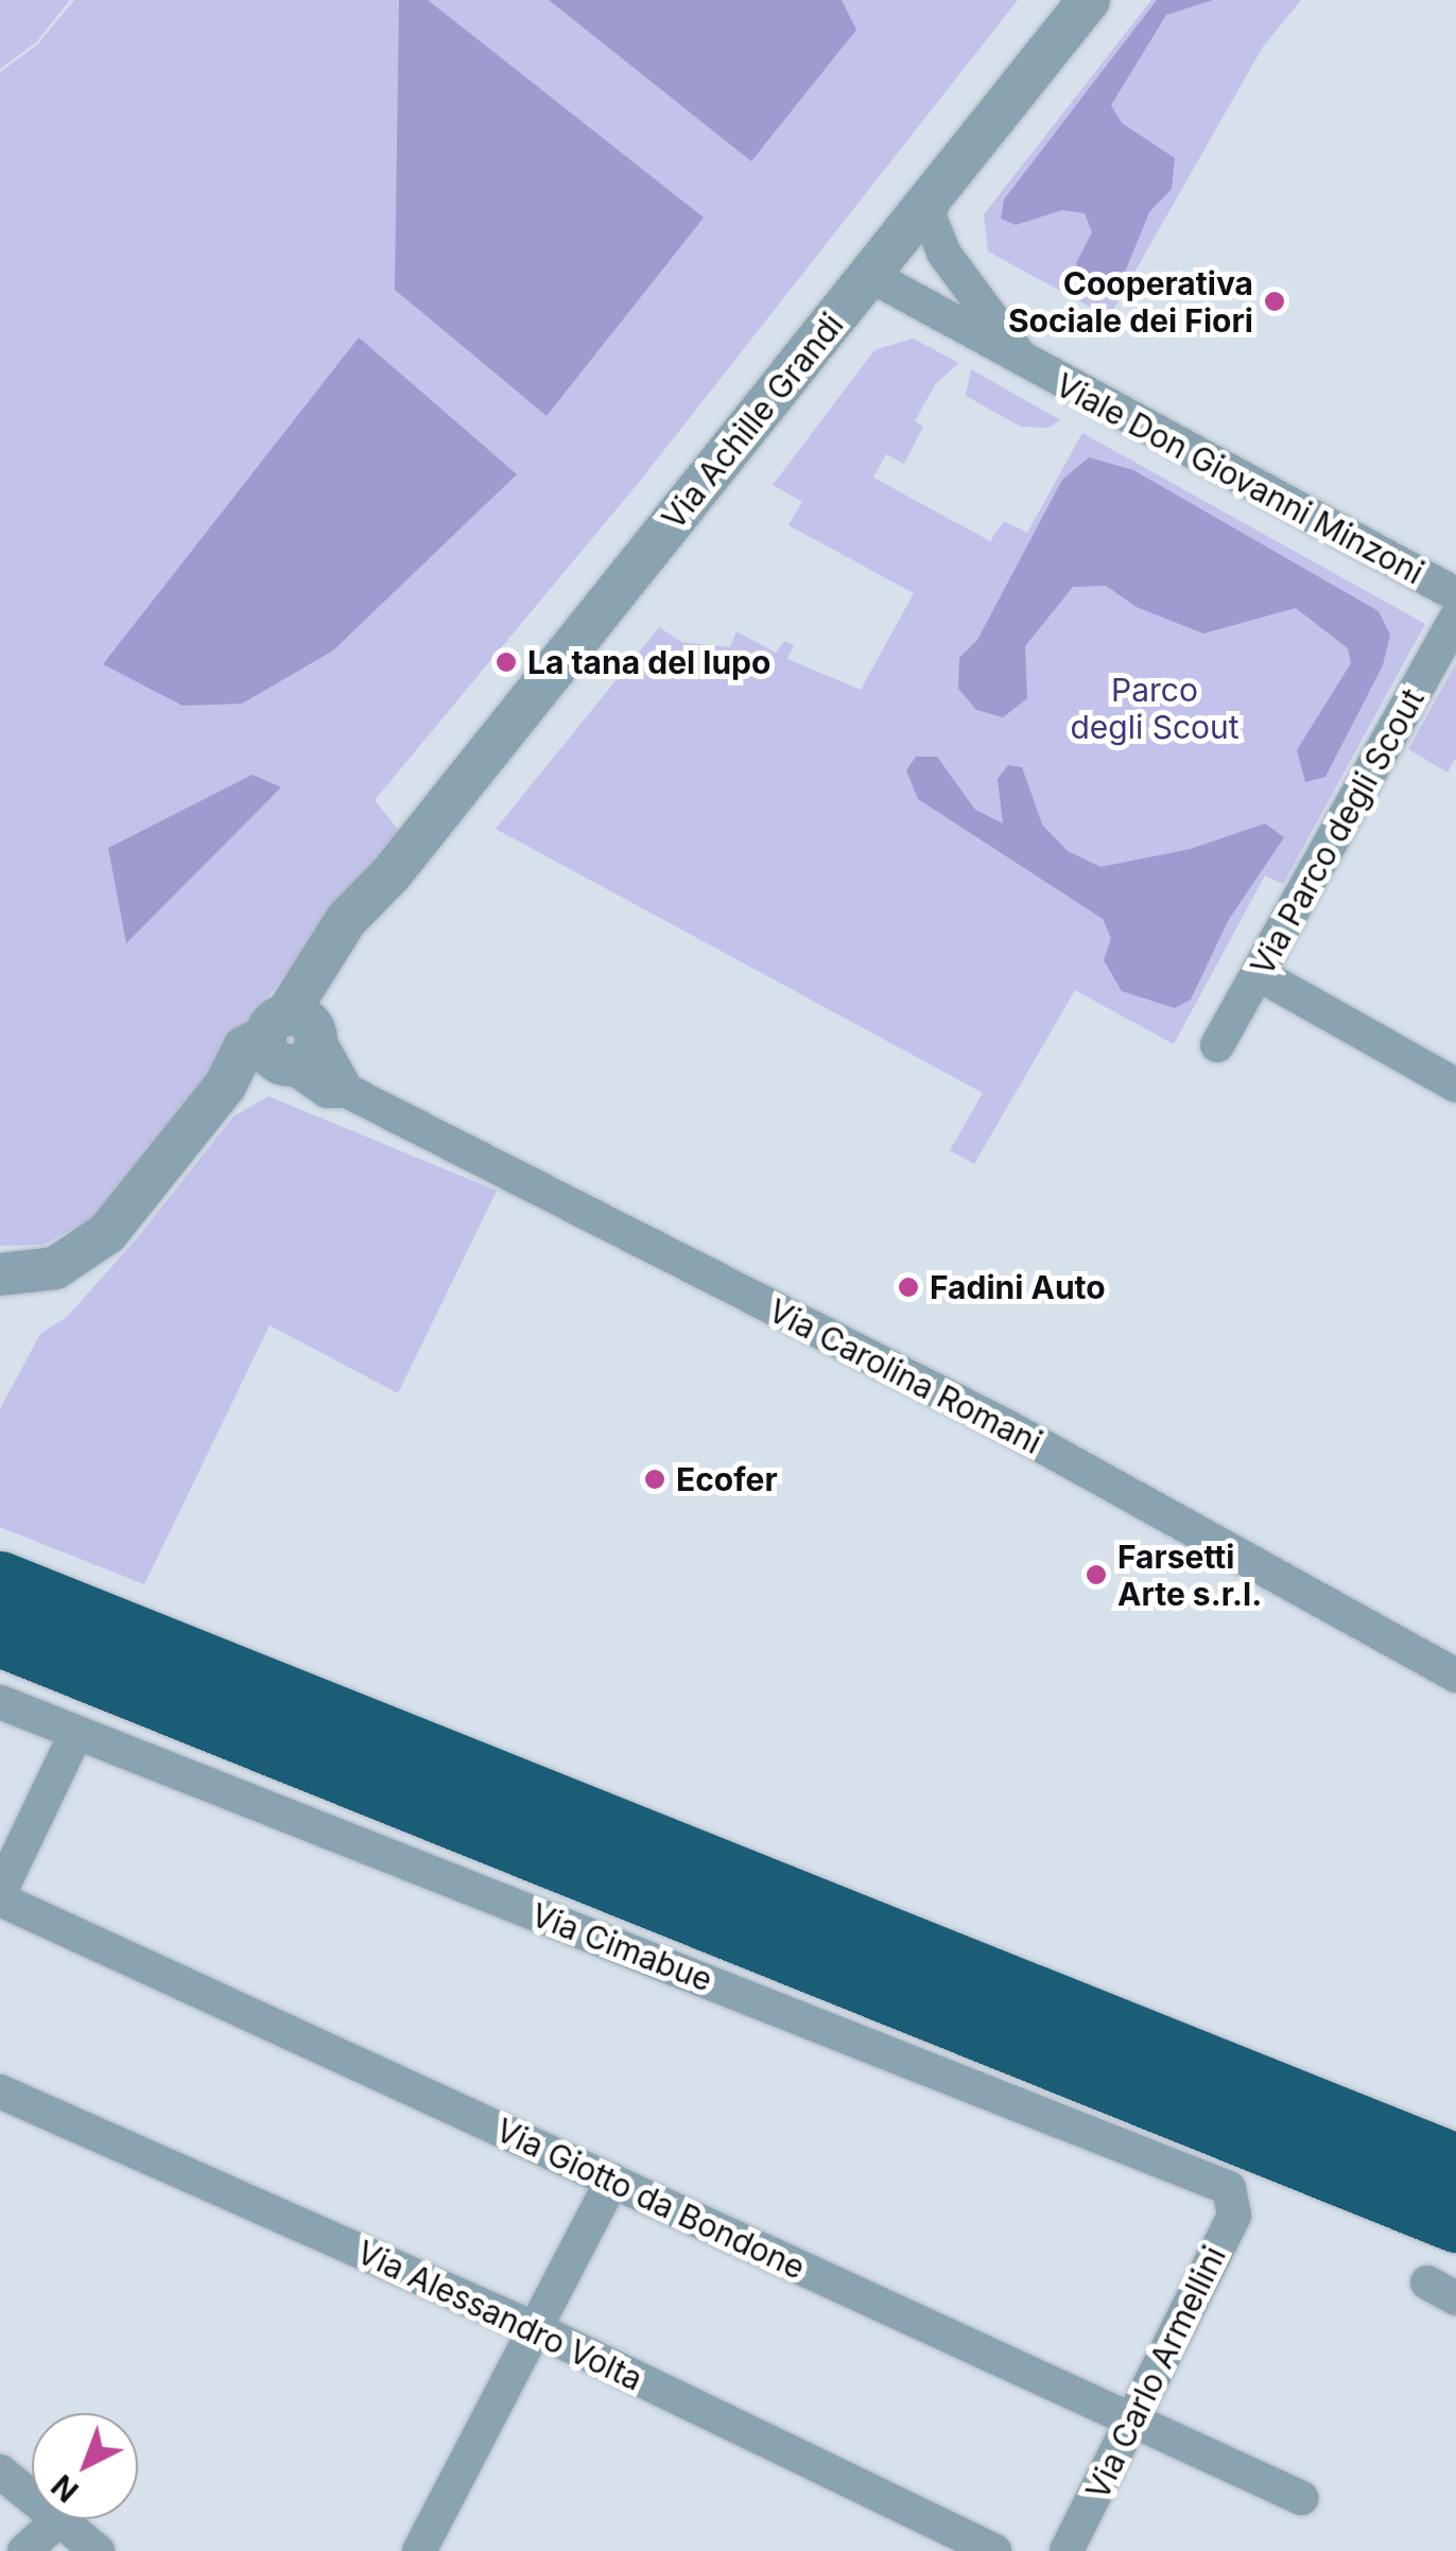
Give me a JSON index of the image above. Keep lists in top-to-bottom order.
{
  "streets": {
    "street": [
      "Via Achille Grandi",
      "Viale Don Giovanni Minzoni",
      "Via Parco degli Scout",
      "Via Carolina Romani",
      "Via Cimabue",
      "Via Giotto da Bondone",
      "Via Alessandro Volta",
      "Via Carlo Armellini"
    ]
  },
  "crossings": [
    ["Via Achille Grandi", "Viale Don Giovanni Minzoni"],
    ["Via Achille Grandi", "Via Carolina Romani"],
    ["Via Cimabue", "Via Carlo Armellini"],
    ["Via Giotto da Bondone", "Via Carlo Armellini"]
  ],
  "parks": ["Parco degli Scout"],
  "places": [
    "Cooperativa Sociale dei Fiori",
    "La tana del lupo",
    "Fadini Auto",
    "Ecofer",
    "Farsetti Arte s.r.l."
  ],
  "north": "bottom left"
}
